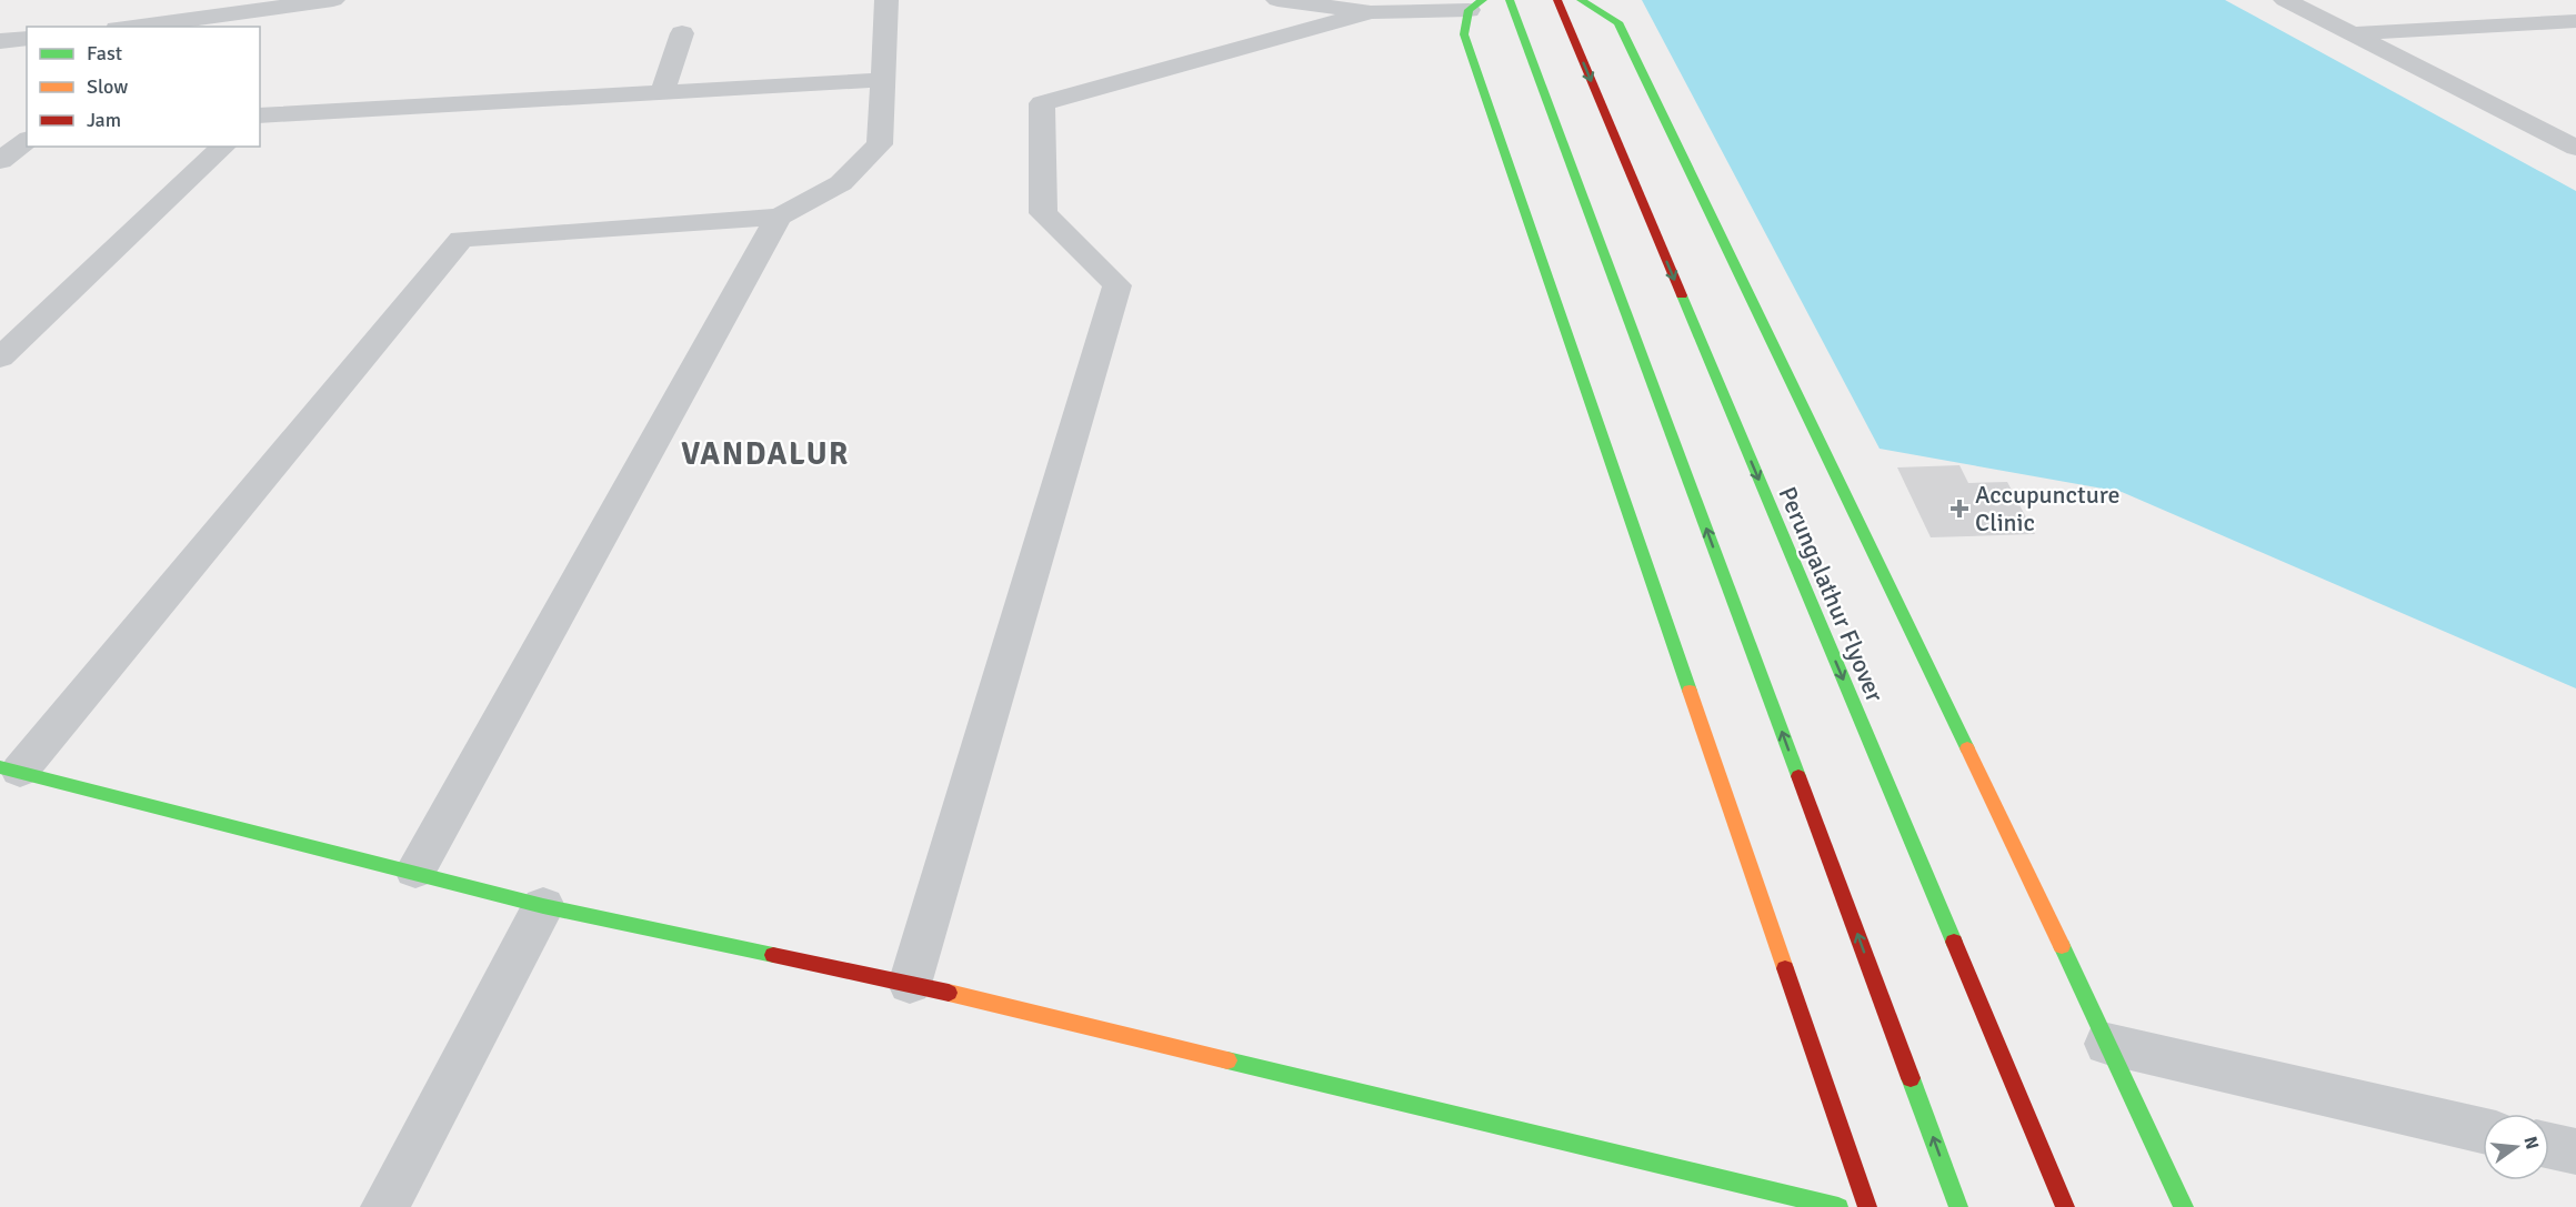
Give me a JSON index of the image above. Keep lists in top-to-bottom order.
{
  "streets": {
    "main road": ["Perungalathur Flyover"]
  },
  "districts": ["VANDALUR"],
  "places": {
    "health": ["Accupuncture Clinic"]
  },
  "legend": ["Fast", "Slow", "Jam"],
  "north": "right"
}
